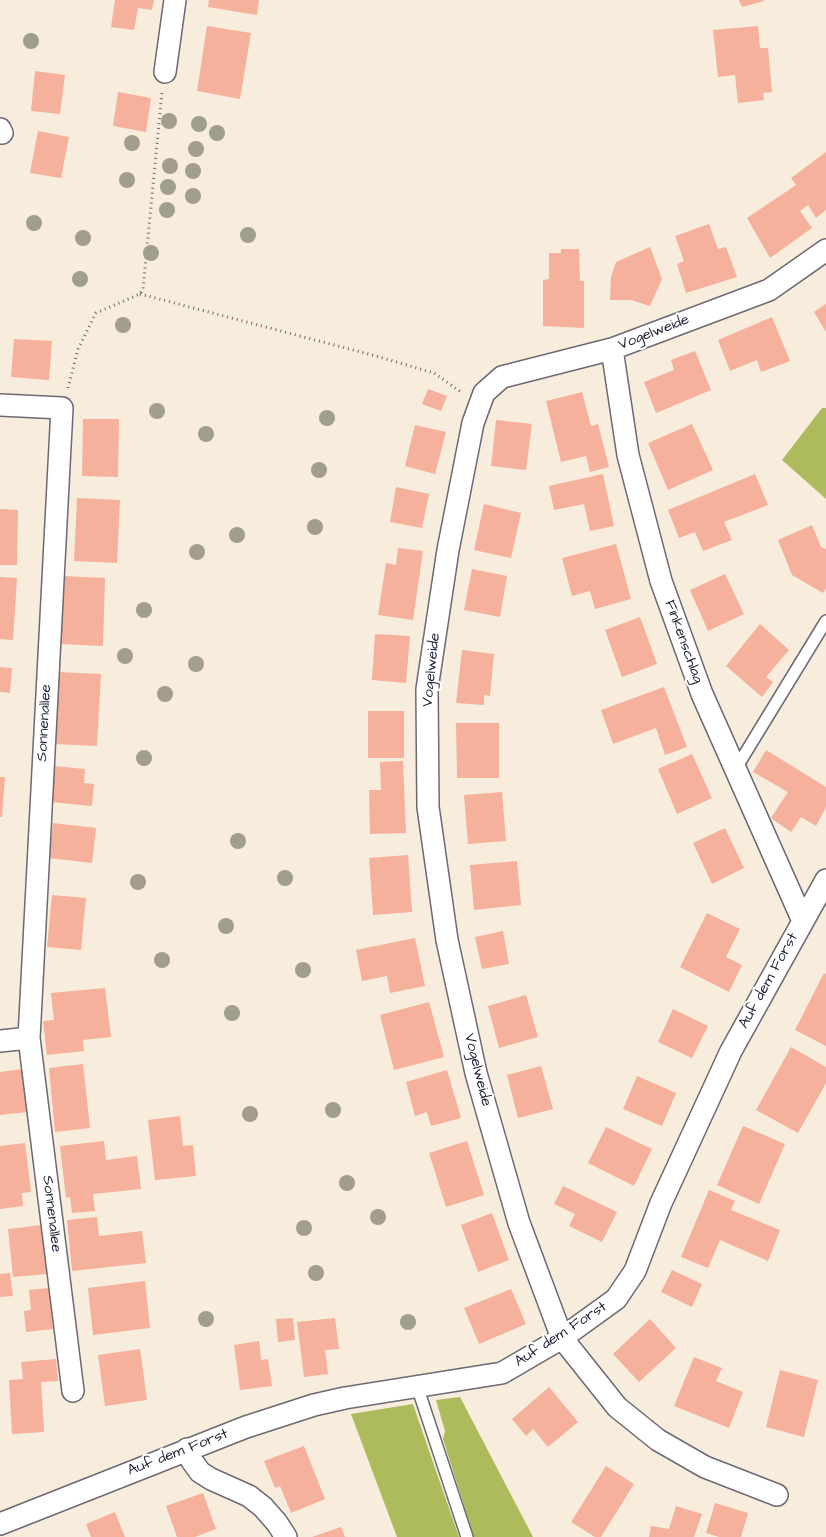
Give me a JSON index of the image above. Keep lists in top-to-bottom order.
{
  "streets": {
    "street": [
      "Vogelweide",
      "Finkenschlag",
      "Sonnenallee",
      "Auf dem Forst"
    ]
  },
  "crossings": [
    ["Vogelweide", "Finkenschlag"],
    ["Vogelweide", "Auf dem Forst"],
    ["Finkenschlag", "Auf dem Forst"]
  ]
}
